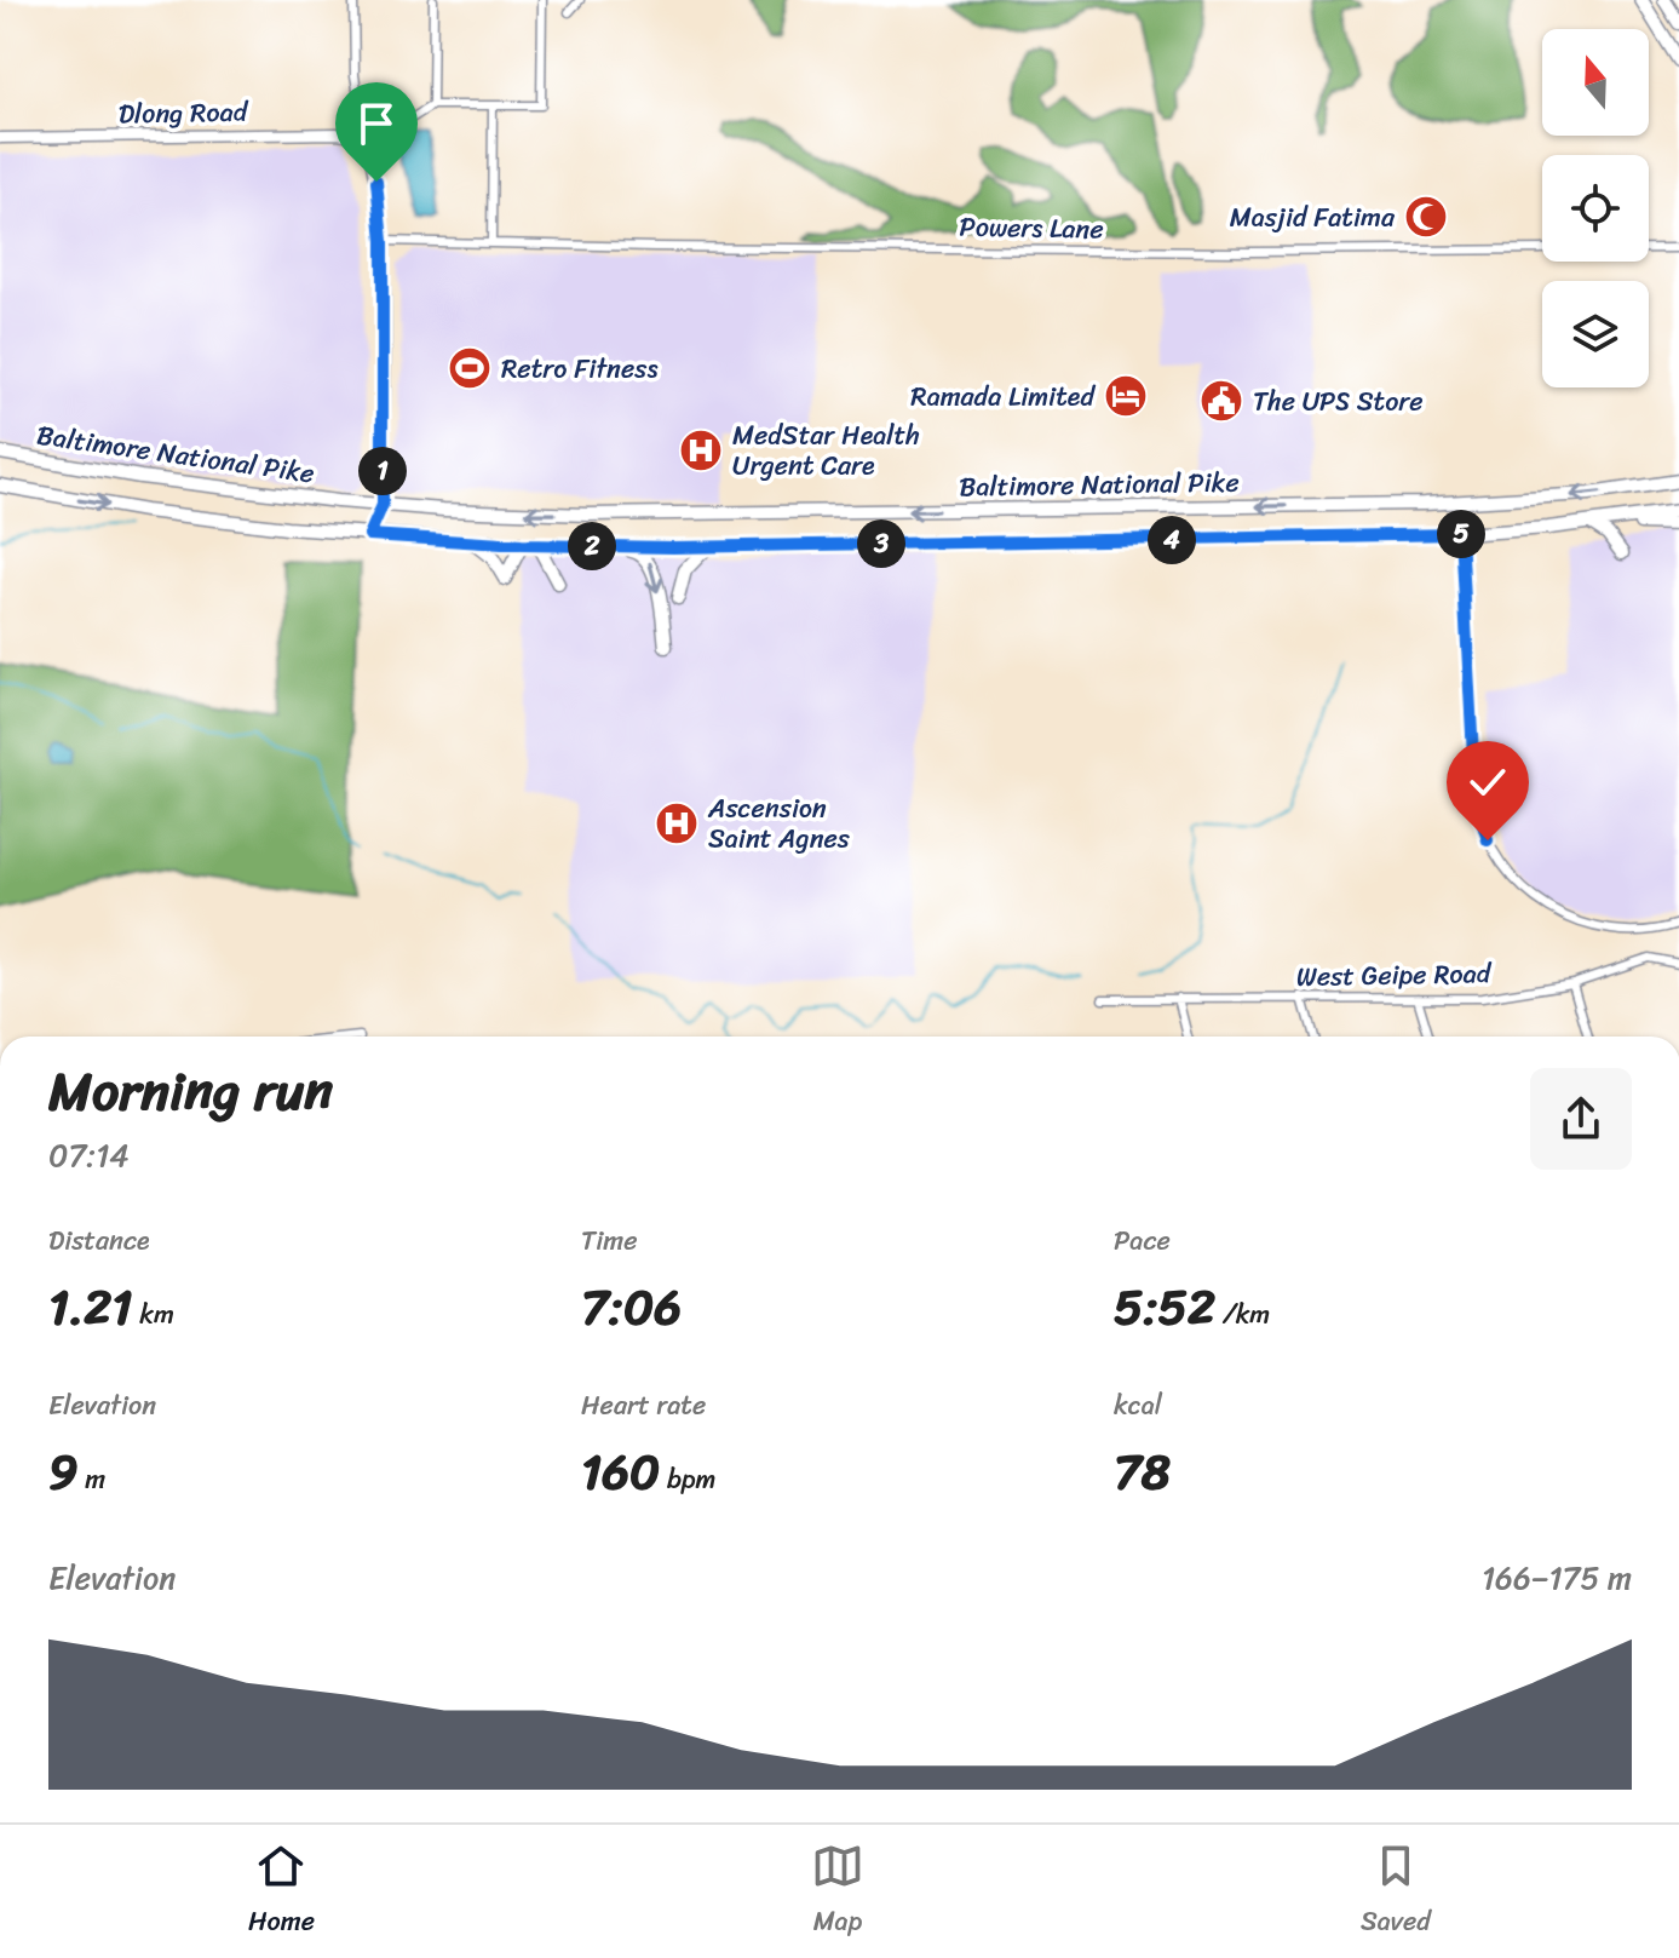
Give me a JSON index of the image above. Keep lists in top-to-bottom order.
{
  "streets": {
    "main road": ["Baltimore National Pike"],
    "street": ["Dlong Road", "Powers Lane", "West Geipe Road"]
  },
  "places": {
    "mosque": ["Masjid Fatima"],
    "sports": ["Retro Fitness"],
    "hotel": ["Ramada Limited"],
    "public building": ["The UPS Store"],
    "hospital": ["MedStar Health Urgent Care", "Ascension Saint Agnes"]
  },
  "north": "top",
  "page": {
    "pins": [
      "1",
      "5",
      "4",
      "3",
      "2"
    ],
    "heading": ["Morning run", "07:14"],
    "stats": [
      ["Distance", "1.21 km"],
      ["Time", "7:06"],
      ["Pace", "5:52 /km"],
      ["Elevation", "9 m"],
      ["Heart rate", "160 bpm"],
      ["kcal", "78"]
    ],
    "chart": ["Elevation", "166–175 m"],
    "tabs": ["Home", "Map", "Saved"]
  }
}
